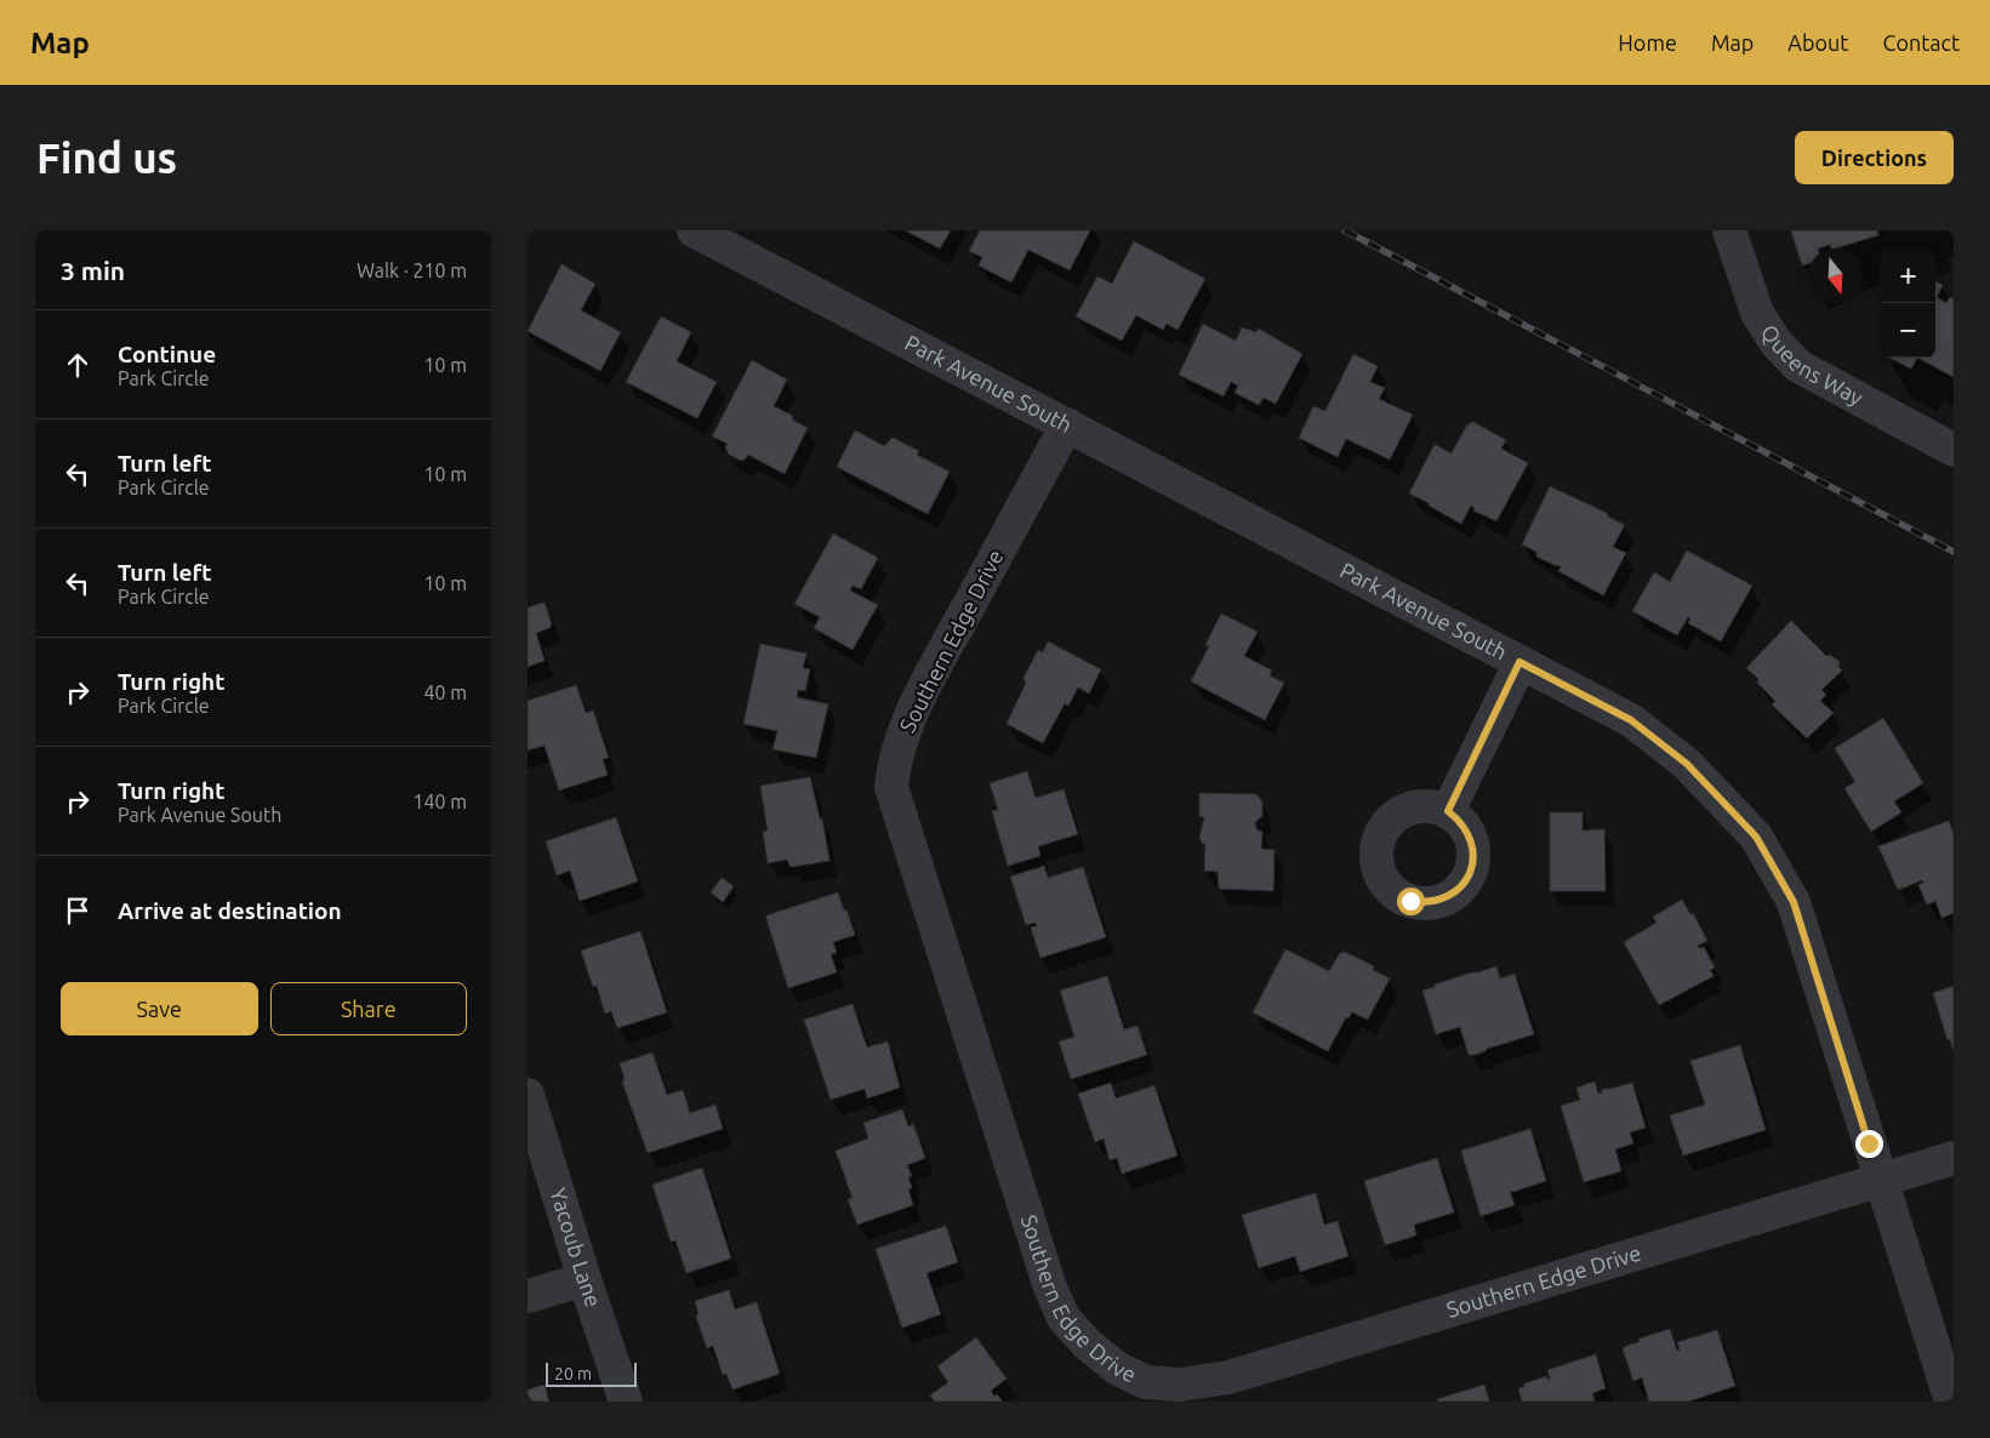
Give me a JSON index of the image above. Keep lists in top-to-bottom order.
{
  "streets": {
    "street": [
      "Queens Way",
      "Park Avenue South",
      "Southern Edge Drive",
      "Yacoub Lane"
    ]
  },
  "crossings": [
    ["Park Avenue South", "Southern Edge Drive"]
  ],
  "scale_bar": "20 m",
  "north": "bottom",
  "page": {
    "header": "Map",
    "nav": [
      "Home",
      "Map",
      "About",
      "Contact"
    ],
    "buttons": [
      "Directions",
      ["Save", "Share"]
    ],
    "title": "Find us",
    "heading": ["3 min", "Walk · 210 m"],
    "map_buttons": ["+", "−"],
    "list": [
      ["Continue", "Park Circle", "10 m"],
      ["Turn left", "Park Circle", "10 m"],
      ["Turn left", "Park Circle", "10 m"],
      ["Turn right", "Park Circle", "40 m"],
      ["Turn right", "Park Avenue South", "140 m"],
      "Arrive at destination"
    ],
    "scale": "20 m"
  }
}
